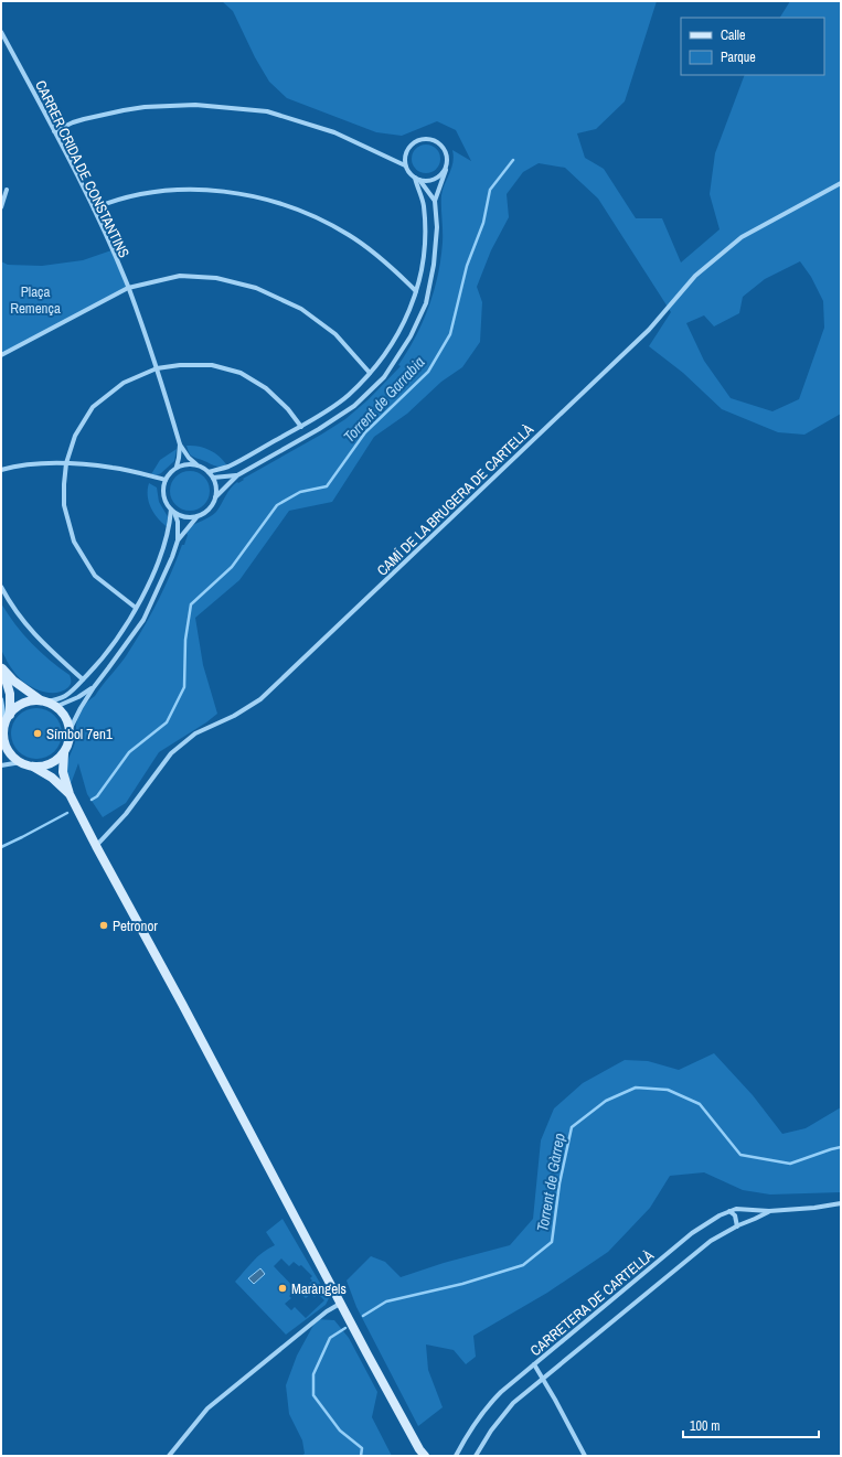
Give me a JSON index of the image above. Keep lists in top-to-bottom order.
{
  "streets": {
    "street": ["CARRER CRIDA DE CONSTANTINS", "CAMÍ DE LA BRUGERA DE CARTELLÀ", "CARRETERA DE CARTELLÀ"]
  },
  "water": ["Torrent de Garrabia", "Torrent de Gàrrep"],
  "parks": ["Plaça Remença"],
  "places": ["Símbol 7en1", "Petronor", "Maràngels"],
  "legend": ["Calle", "Parque"],
  "scale_bar": "100 m"
}
